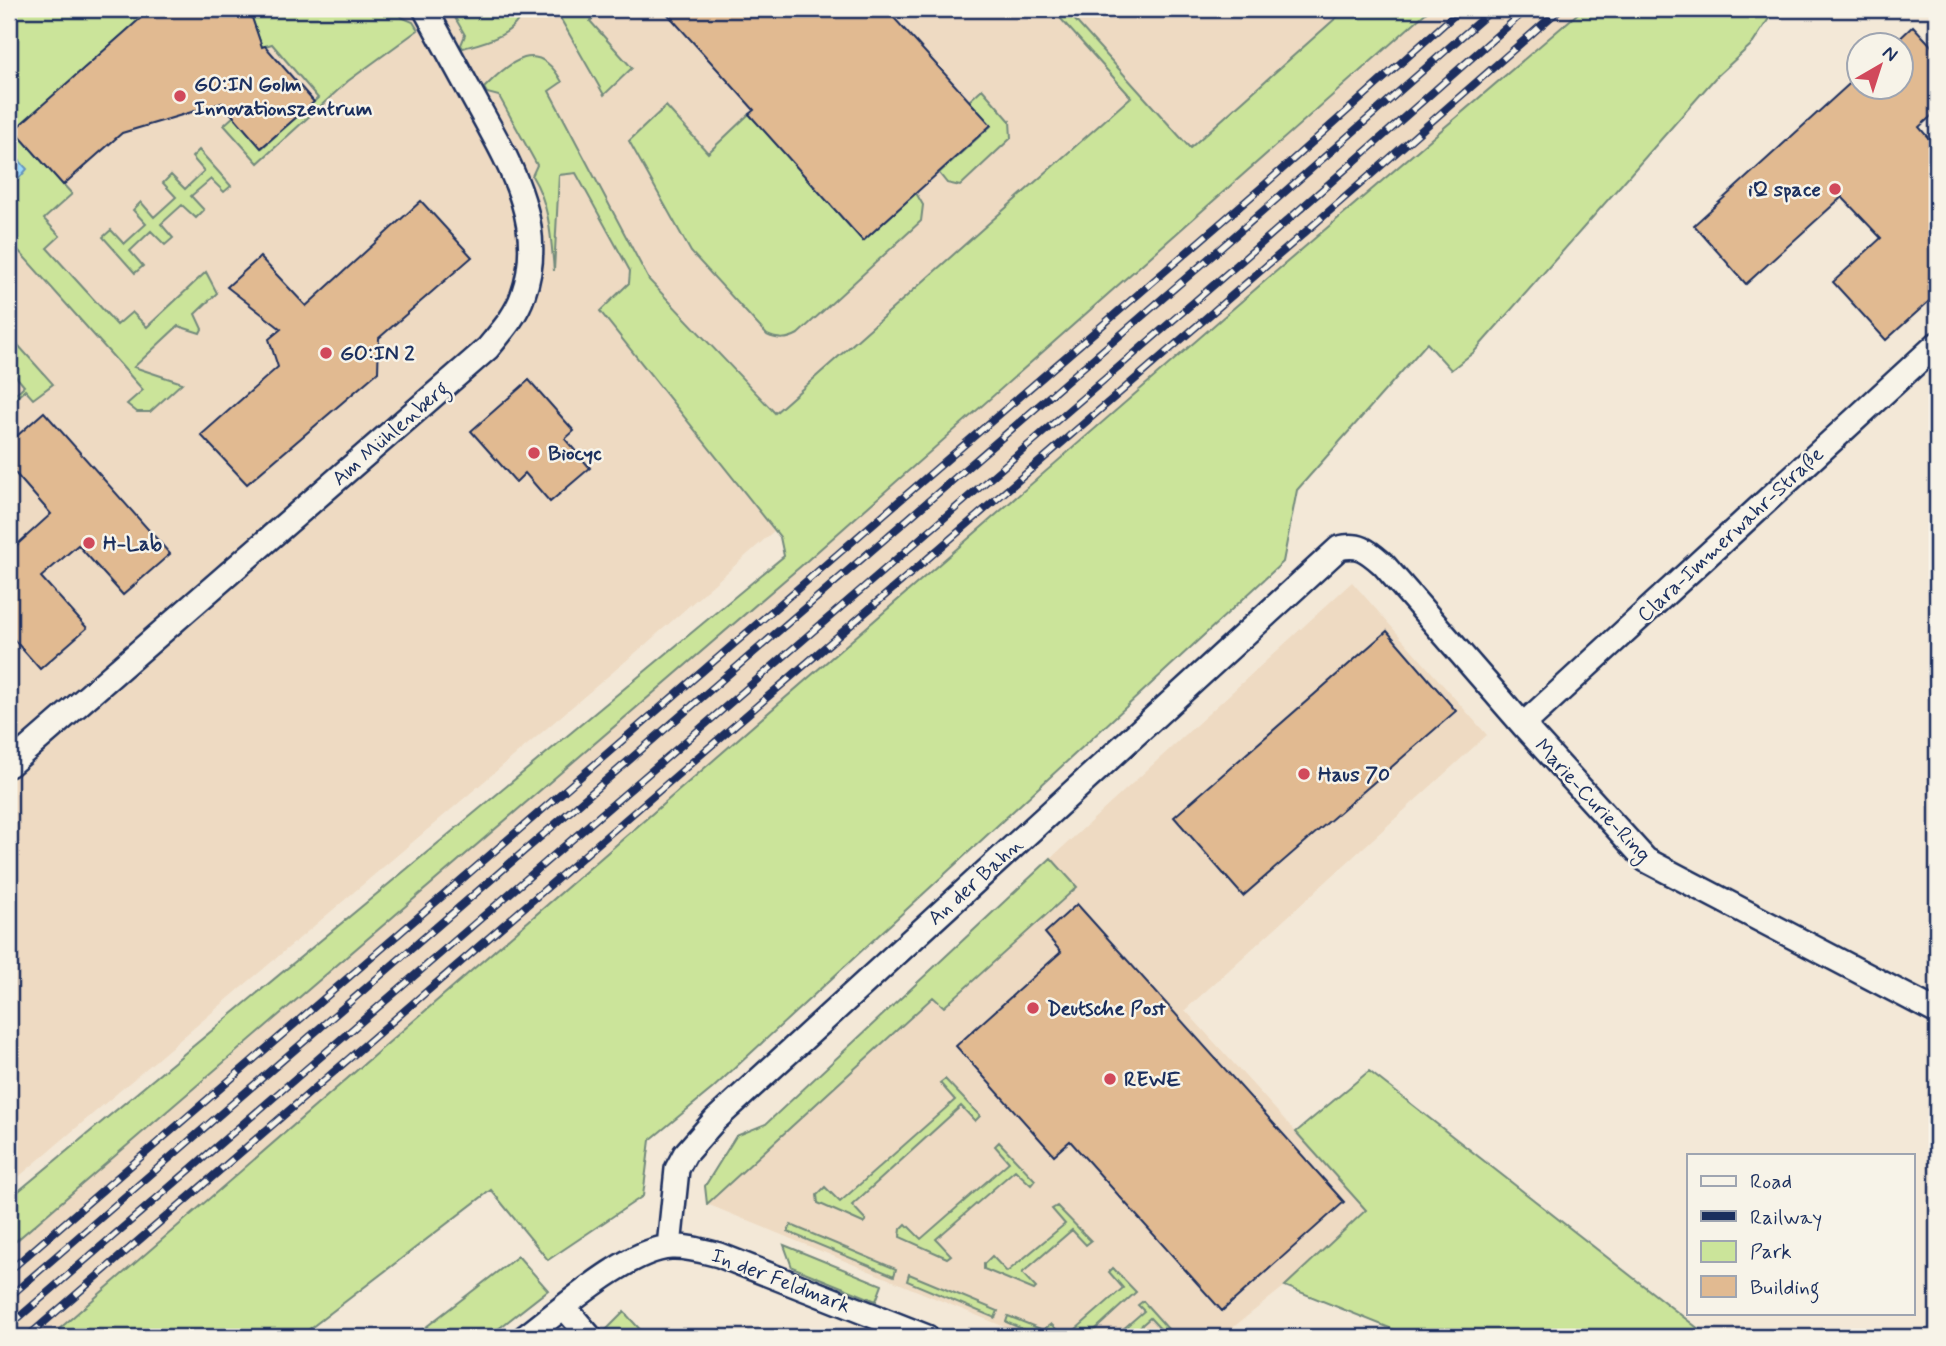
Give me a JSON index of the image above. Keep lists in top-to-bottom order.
{
  "streets": {
    "street": [
      "Am Mühlenberg",
      "Clara-Immerwahr-Straße",
      "Marie-Curie-Ring",
      "An der Bahn",
      "In der Feldmark"
    ]
  },
  "crossings": [
    ["Clara-Immerwahr-Straße", "Marie-Curie-Ring"],
    ["Marie-Curie-Ring", "An der Bahn"],
    ["An der Bahn", "In der Feldmark"]
  ],
  "places": [
    "GO:IN Golm Innovationszentrum",
    "iQ space",
    "GO:IN 2",
    "Biocyc",
    "H-Lab",
    "Haus 70",
    "Deutsche Post",
    "REWE"
  ],
  "legend": [
    "Road",
    "Railway",
    "Park",
    "Building"
  ],
  "north": "top right"
}
